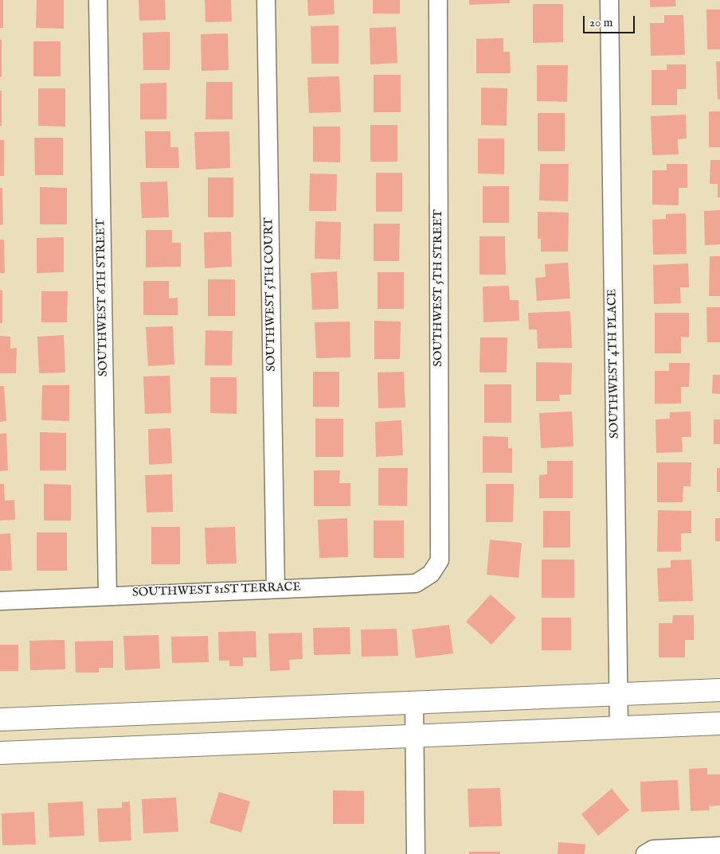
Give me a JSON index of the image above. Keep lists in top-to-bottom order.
{
  "streets": {
    "street": [
      "SOUTHWEST 5TH STREET",
      "SOUTHWEST 5TH COURT",
      "SOUTHWEST 6TH STREET",
      "SOUTHWEST 4TH PLACE",
      "SOUTHWEST 81ST TERRACE"
    ]
  },
  "crossings": [
    ["SOUTHWEST 5TH STREET", "SOUTHWEST 81ST TERRACE"],
    ["SOUTHWEST 5TH COURT", "SOUTHWEST 81ST TERRACE"],
    ["SOUTHWEST 6TH STREET", "SOUTHWEST 81ST TERRACE"]
  ],
  "scale_bar": "20 m"
}
